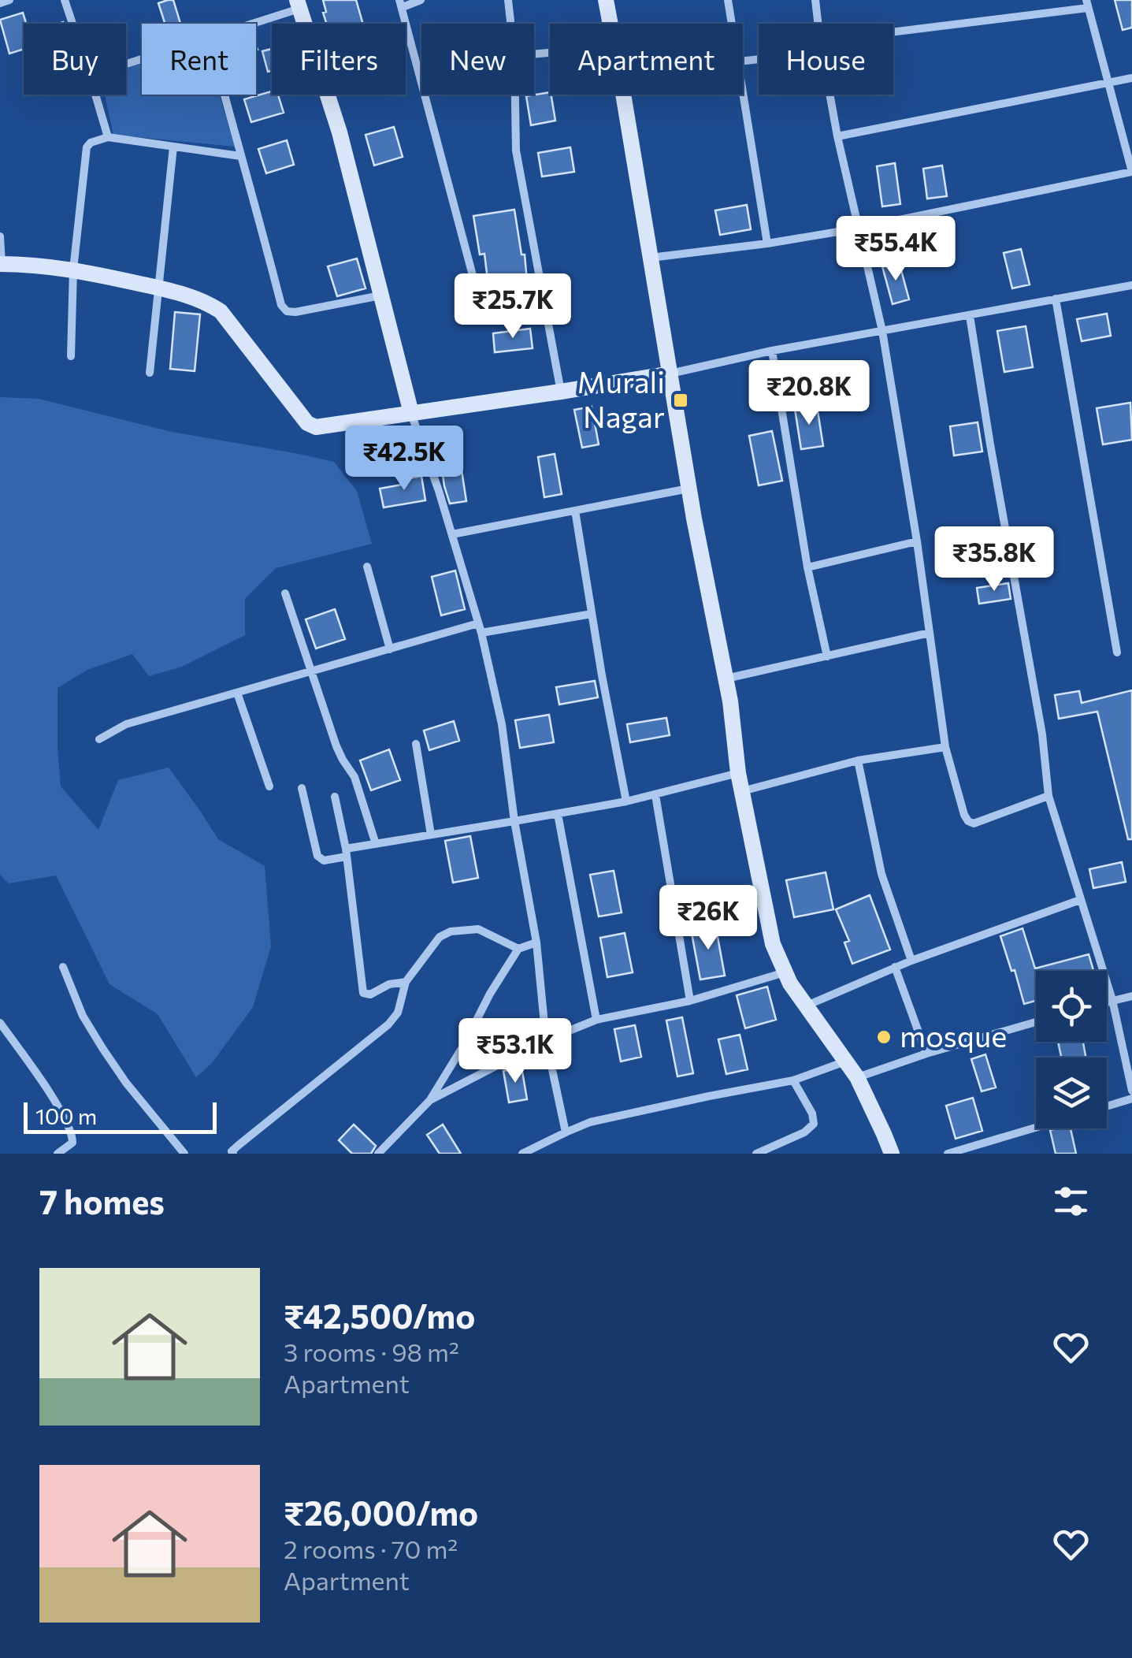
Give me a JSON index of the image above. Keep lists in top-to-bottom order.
{
  "places": {
    "transit": ["Murali Nagar"],
    "other": ["mosque"]
  },
  "scale_bar": "100 m",
  "page": {
    "chip": [
      "Buy",
      "Rent",
      "Filters",
      "New",
      "Apartment",
      "House"
    ],
    "price": [
      "₹55.4K",
      "₹25.7K",
      "₹20.8K",
      "₹42.5K",
      "₹35.8K",
      "₹26K",
      "₹53.1K"
    ],
    "scale": "100 m",
    "heading": "7 homes",
    "list": [
      {
        "name": "₹42,500/mo",
        "note": "3 rooms · 98 m² · Apartment"
      },
      {
        "name": "₹26,000/mo",
        "note": "2 rooms · 70 m² · Apartment"
      }
    ]
  }
}
